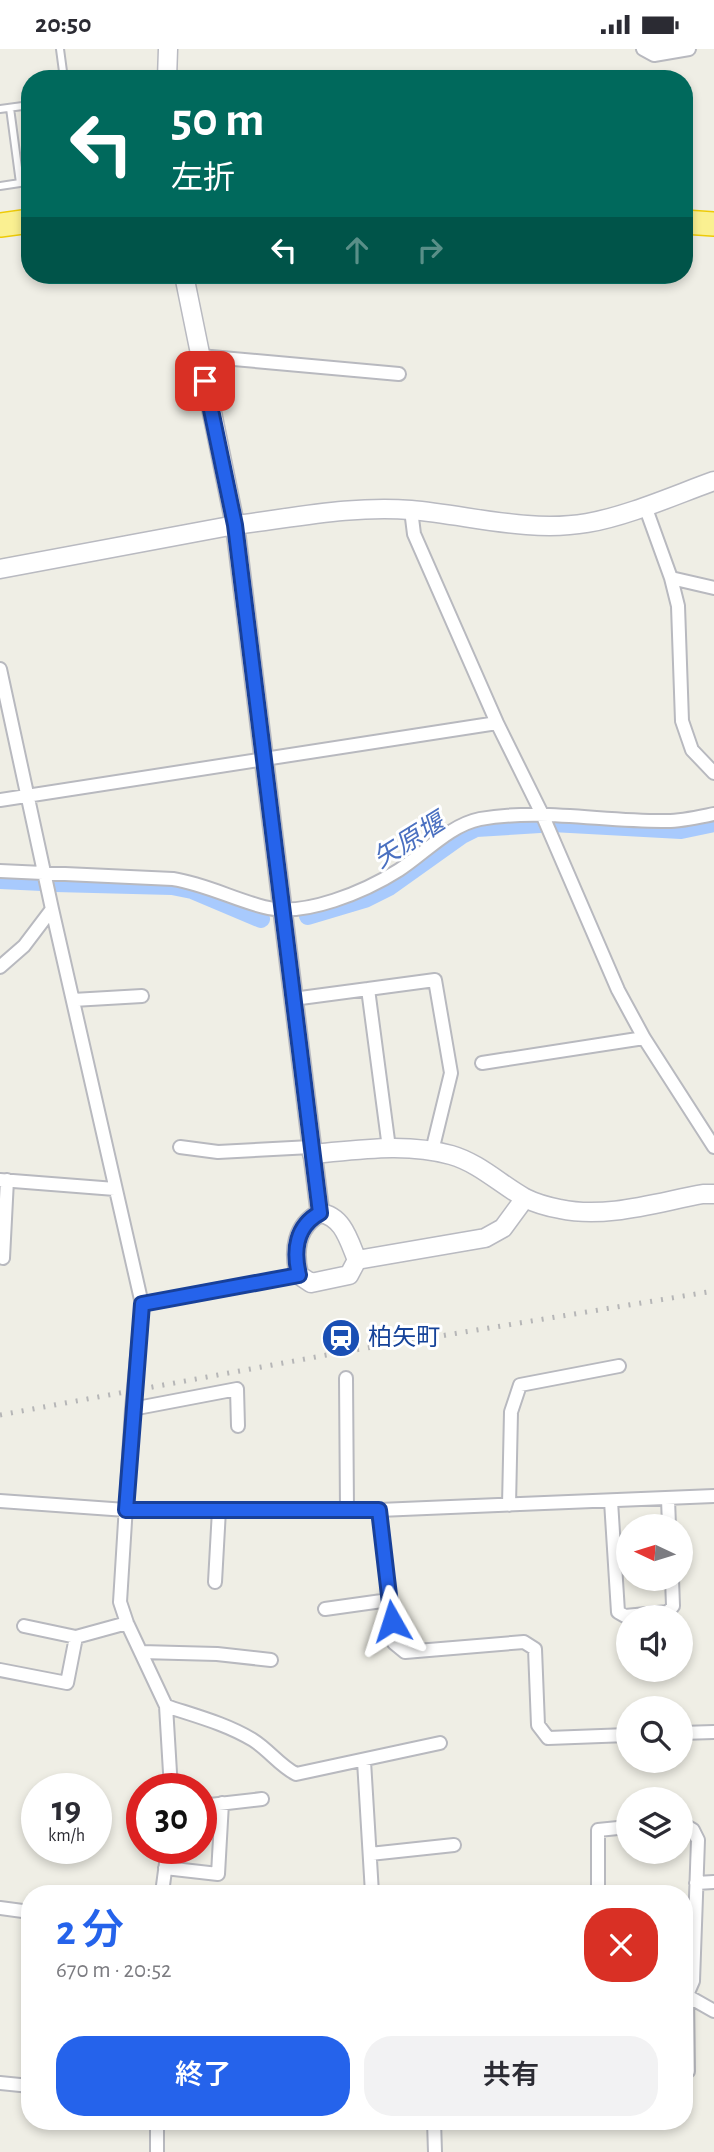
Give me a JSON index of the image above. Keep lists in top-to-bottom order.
{
  "water": ["矢原堰"],
  "places": {
    "station": ["柏矢町"]
  },
  "north": "left",
  "page": {
    "status": "20:50",
    "turn": ["50 m", "左折"],
    "speed": "19 km/h",
    "limit": "30",
    "heading": ["2 分", "670 m · 20:52"],
    "buttons": ["終了", "共有"]
  }
}
